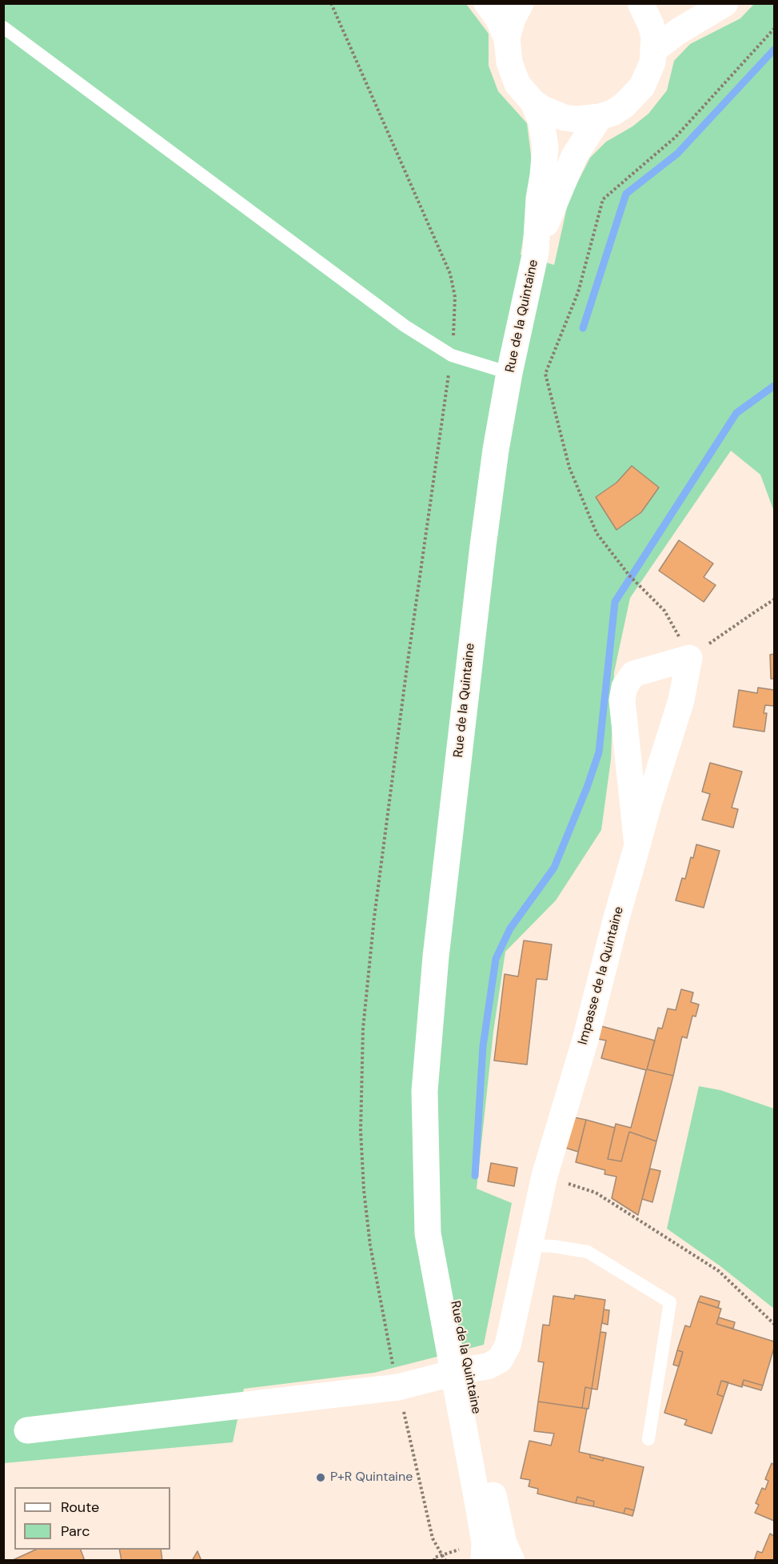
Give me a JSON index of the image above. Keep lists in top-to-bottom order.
{
  "streets": {
    "main road": ["Rue de la Quintaine", "Impasse de la Quintaine"]
  },
  "crossings": [
    ["Rue de la Quintaine", "Impasse de la Quintaine"]
  ],
  "places": ["P+R Quintaine"],
  "legend": ["Route", "Parc"]
}
